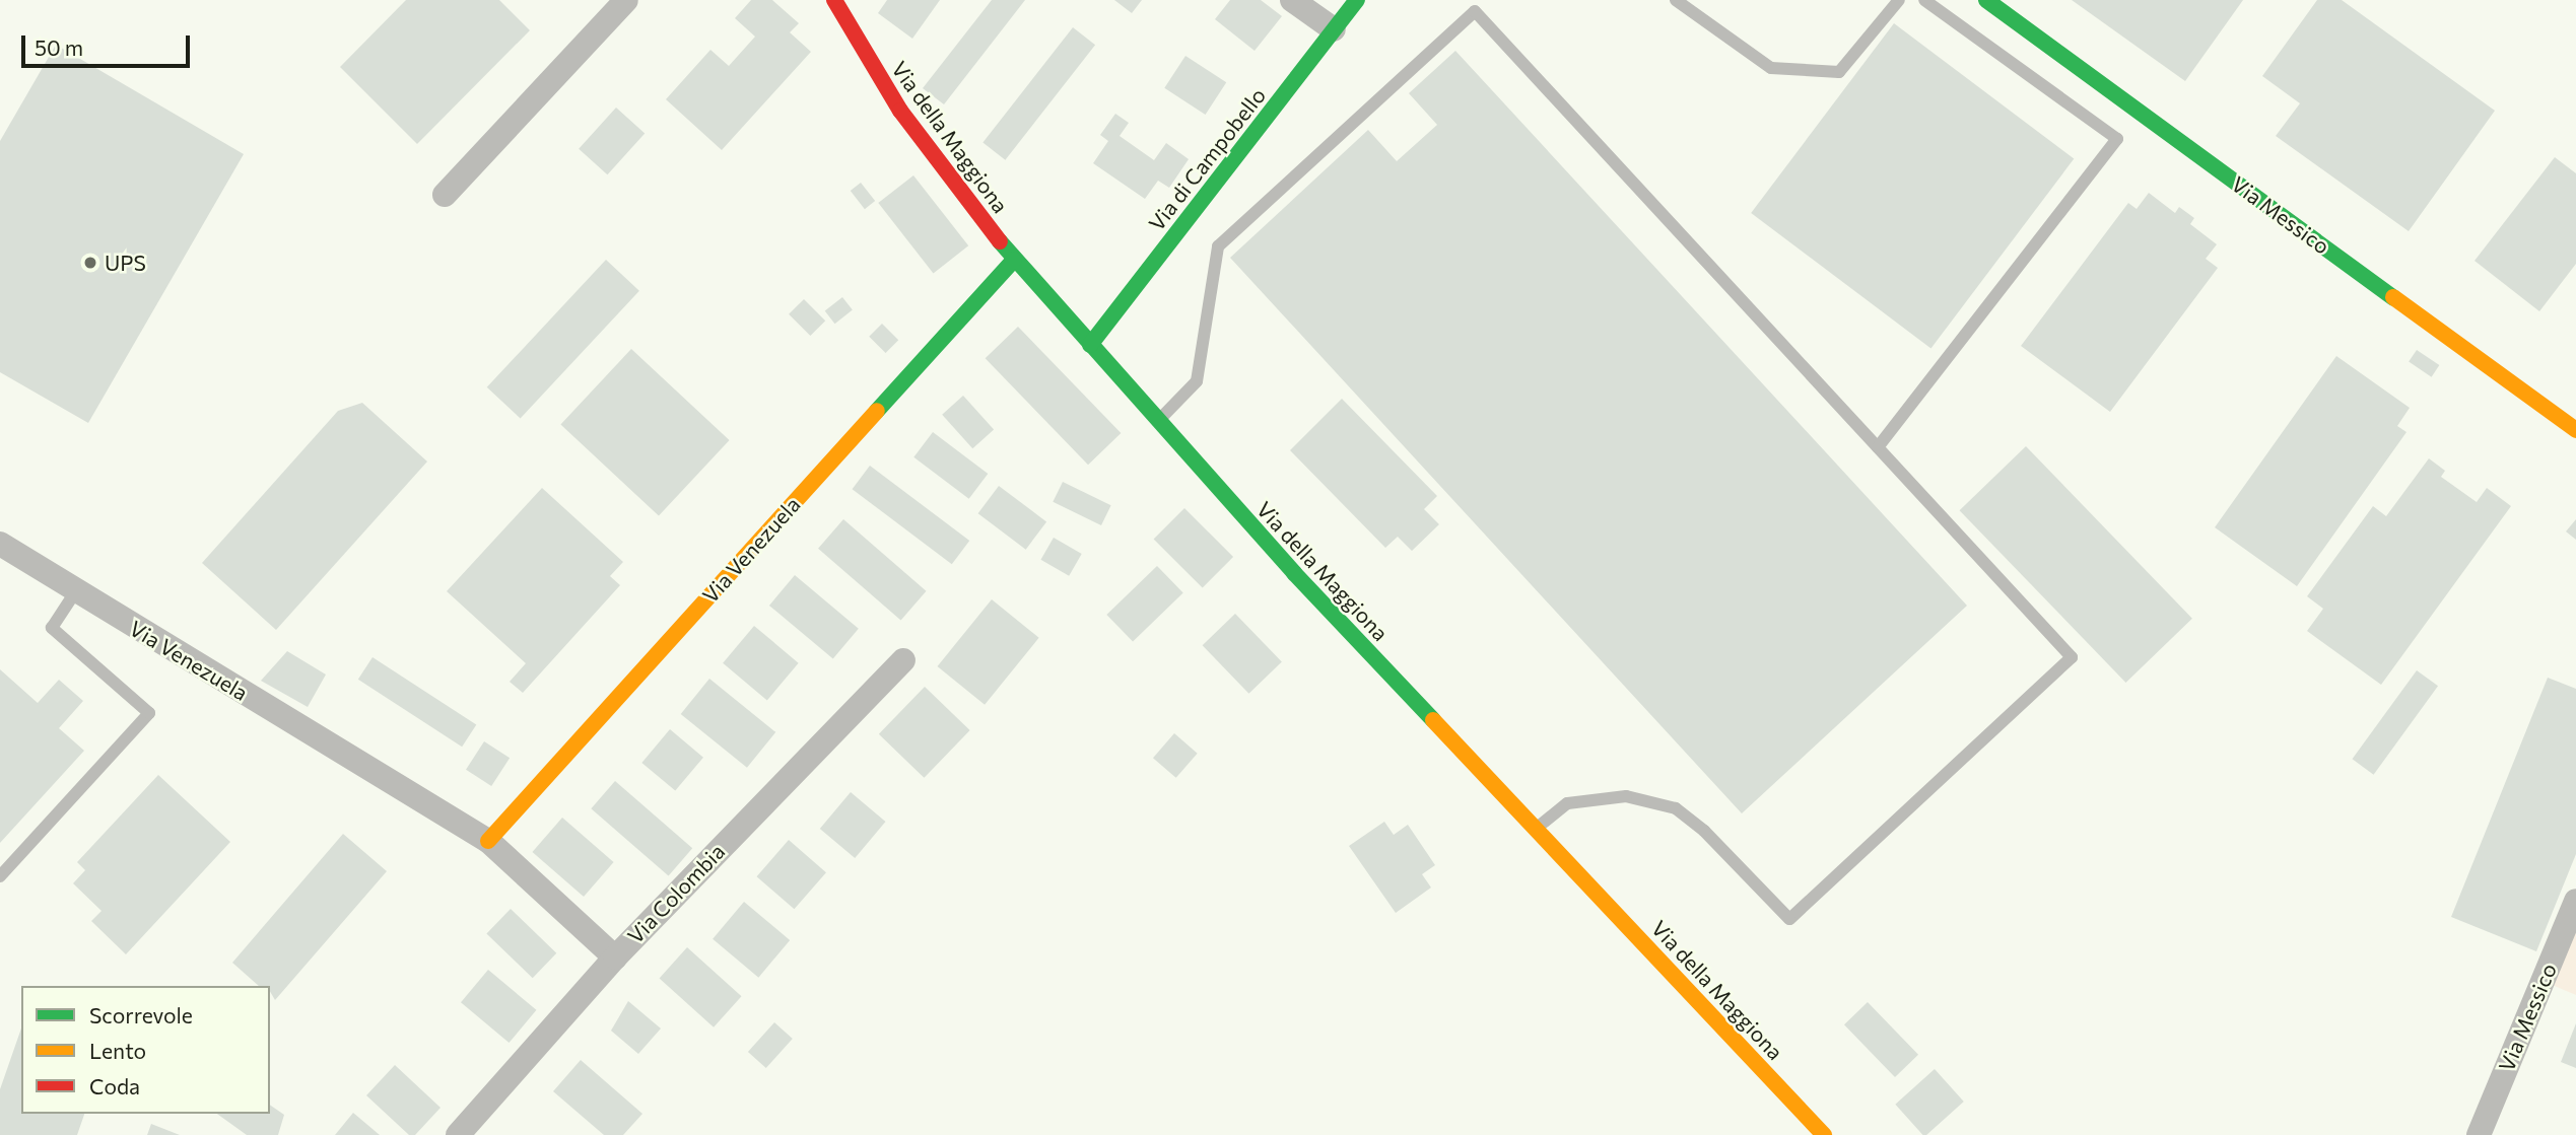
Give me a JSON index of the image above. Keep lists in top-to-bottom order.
{
  "streets": {
    "street": [
      "Via della Maggiona",
      "Via di Campobello",
      "Via Messico",
      "Via Venezuela",
      "Via Colombia"
    ]
  },
  "crossings": [
    ["Via della Maggiona", "Via di Campobello"],
    ["Via della Maggiona", "Via Venezuela"],
    ["Via Venezuela", "Via Colombia"]
  ],
  "places": ["UPS"],
  "legend": ["Scorrevole", "Lento", "Coda"],
  "scale_bar": "50 m"
}
